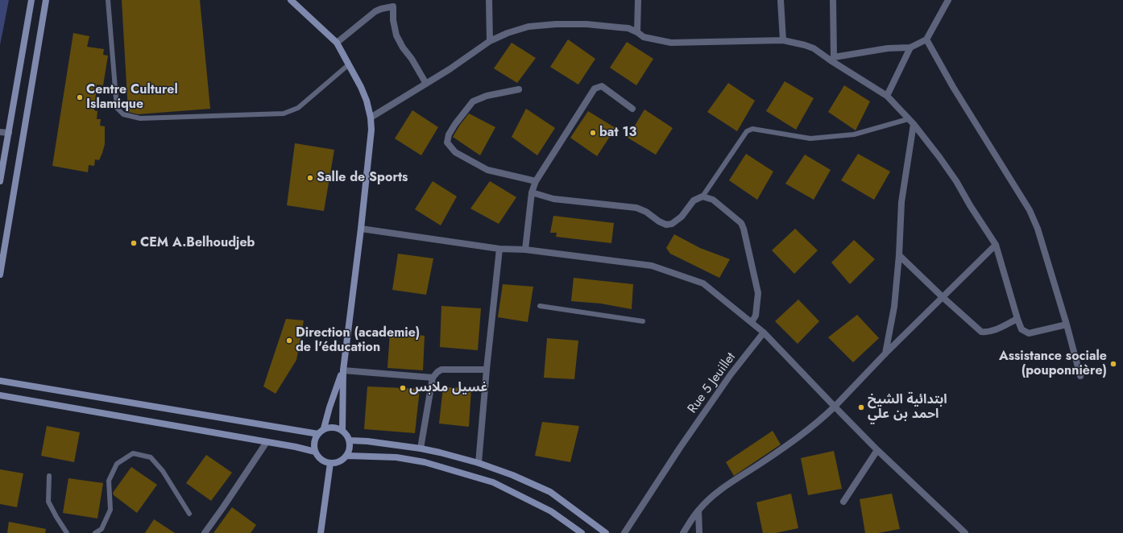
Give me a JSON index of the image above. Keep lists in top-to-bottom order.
{
  "streets": {
    "street": ["Rue 5 Jeuillet"]
  },
  "places": [
    "Centre Culturel Islamique",
    "bat 13",
    "Salle de Sports",
    "CEM A.Belhoudjeb",
    "Direction (academie) de l'éducation",
    "Assistance sociale (pouponnière)",
    "غسيل ملابس",
    "ابتدائية الشيخ احمد بن علي"
  ]
}
